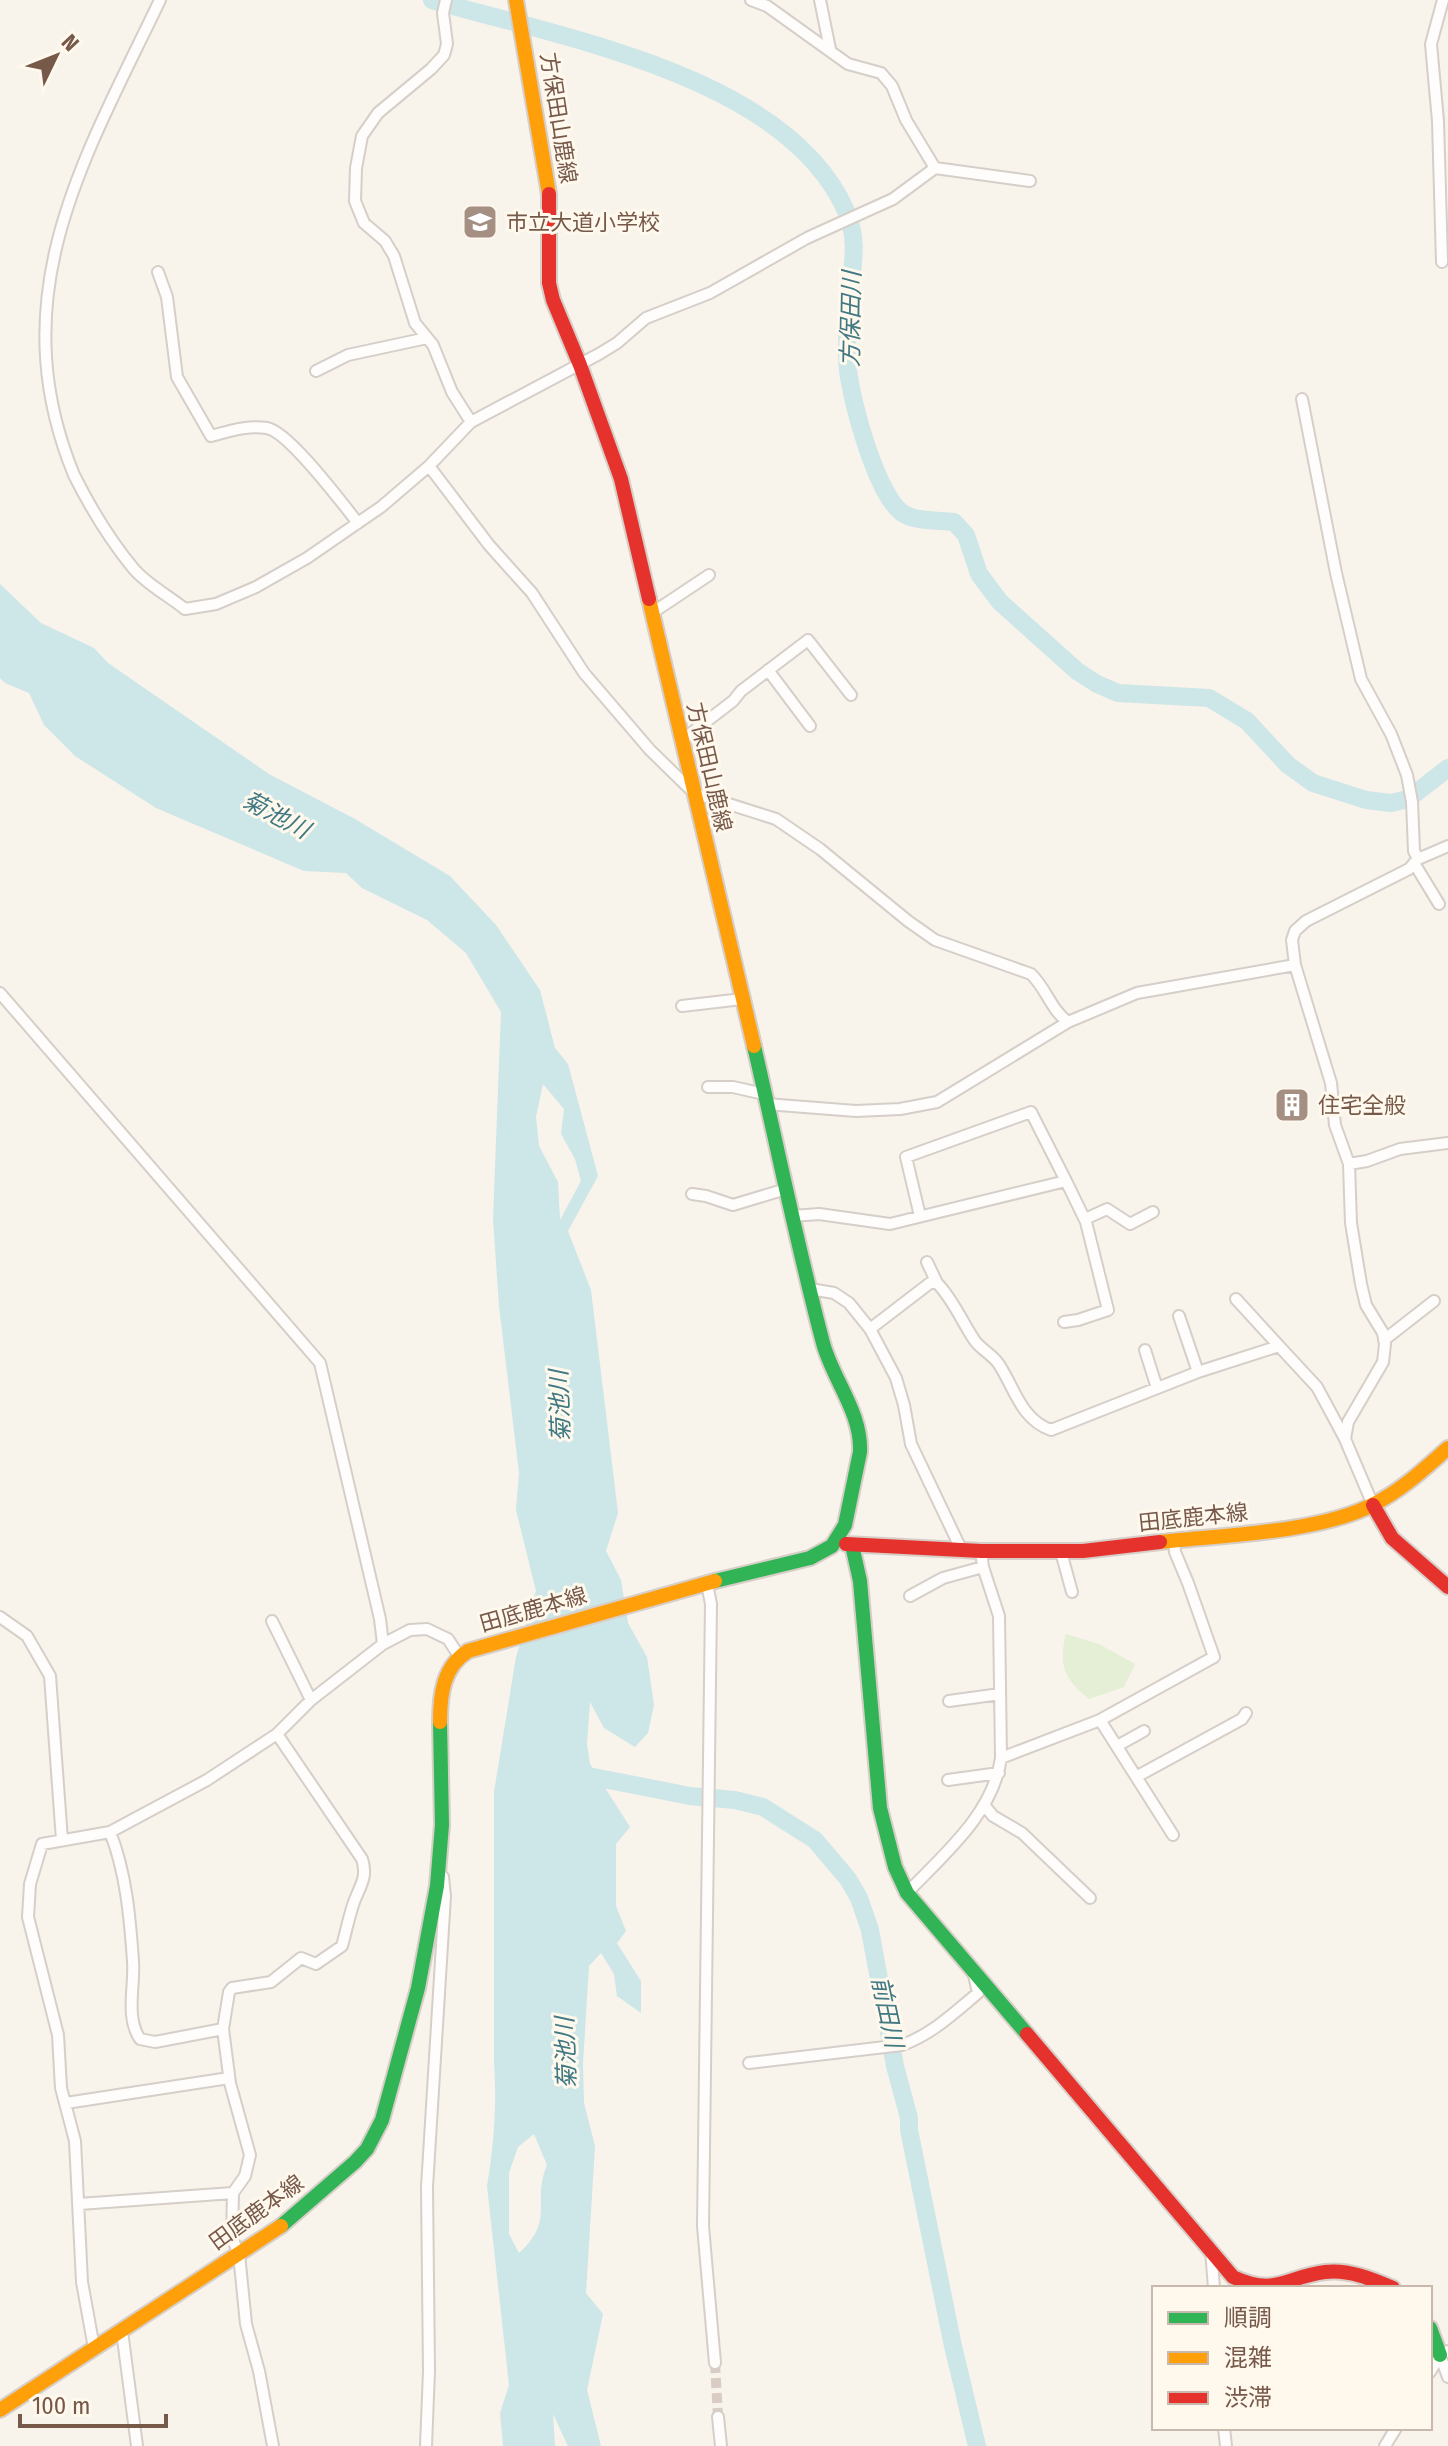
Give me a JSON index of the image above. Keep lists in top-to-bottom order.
{
  "streets": {
    "main road": ["方保田山鹿線", "田底鹿本線"]
  },
  "crossings": [
    ["方保田山鹿線", "田底鹿本線"]
  ],
  "water": ["方保田川", "菊池川", "前田川"],
  "places": {
    "school or university": ["市立大道小学校"],
    "building": ["住宅全般"]
  },
  "legend": ["順調", "混雑", "渋滞"],
  "scale_bar": "100 m",
  "north": "top right"
}
